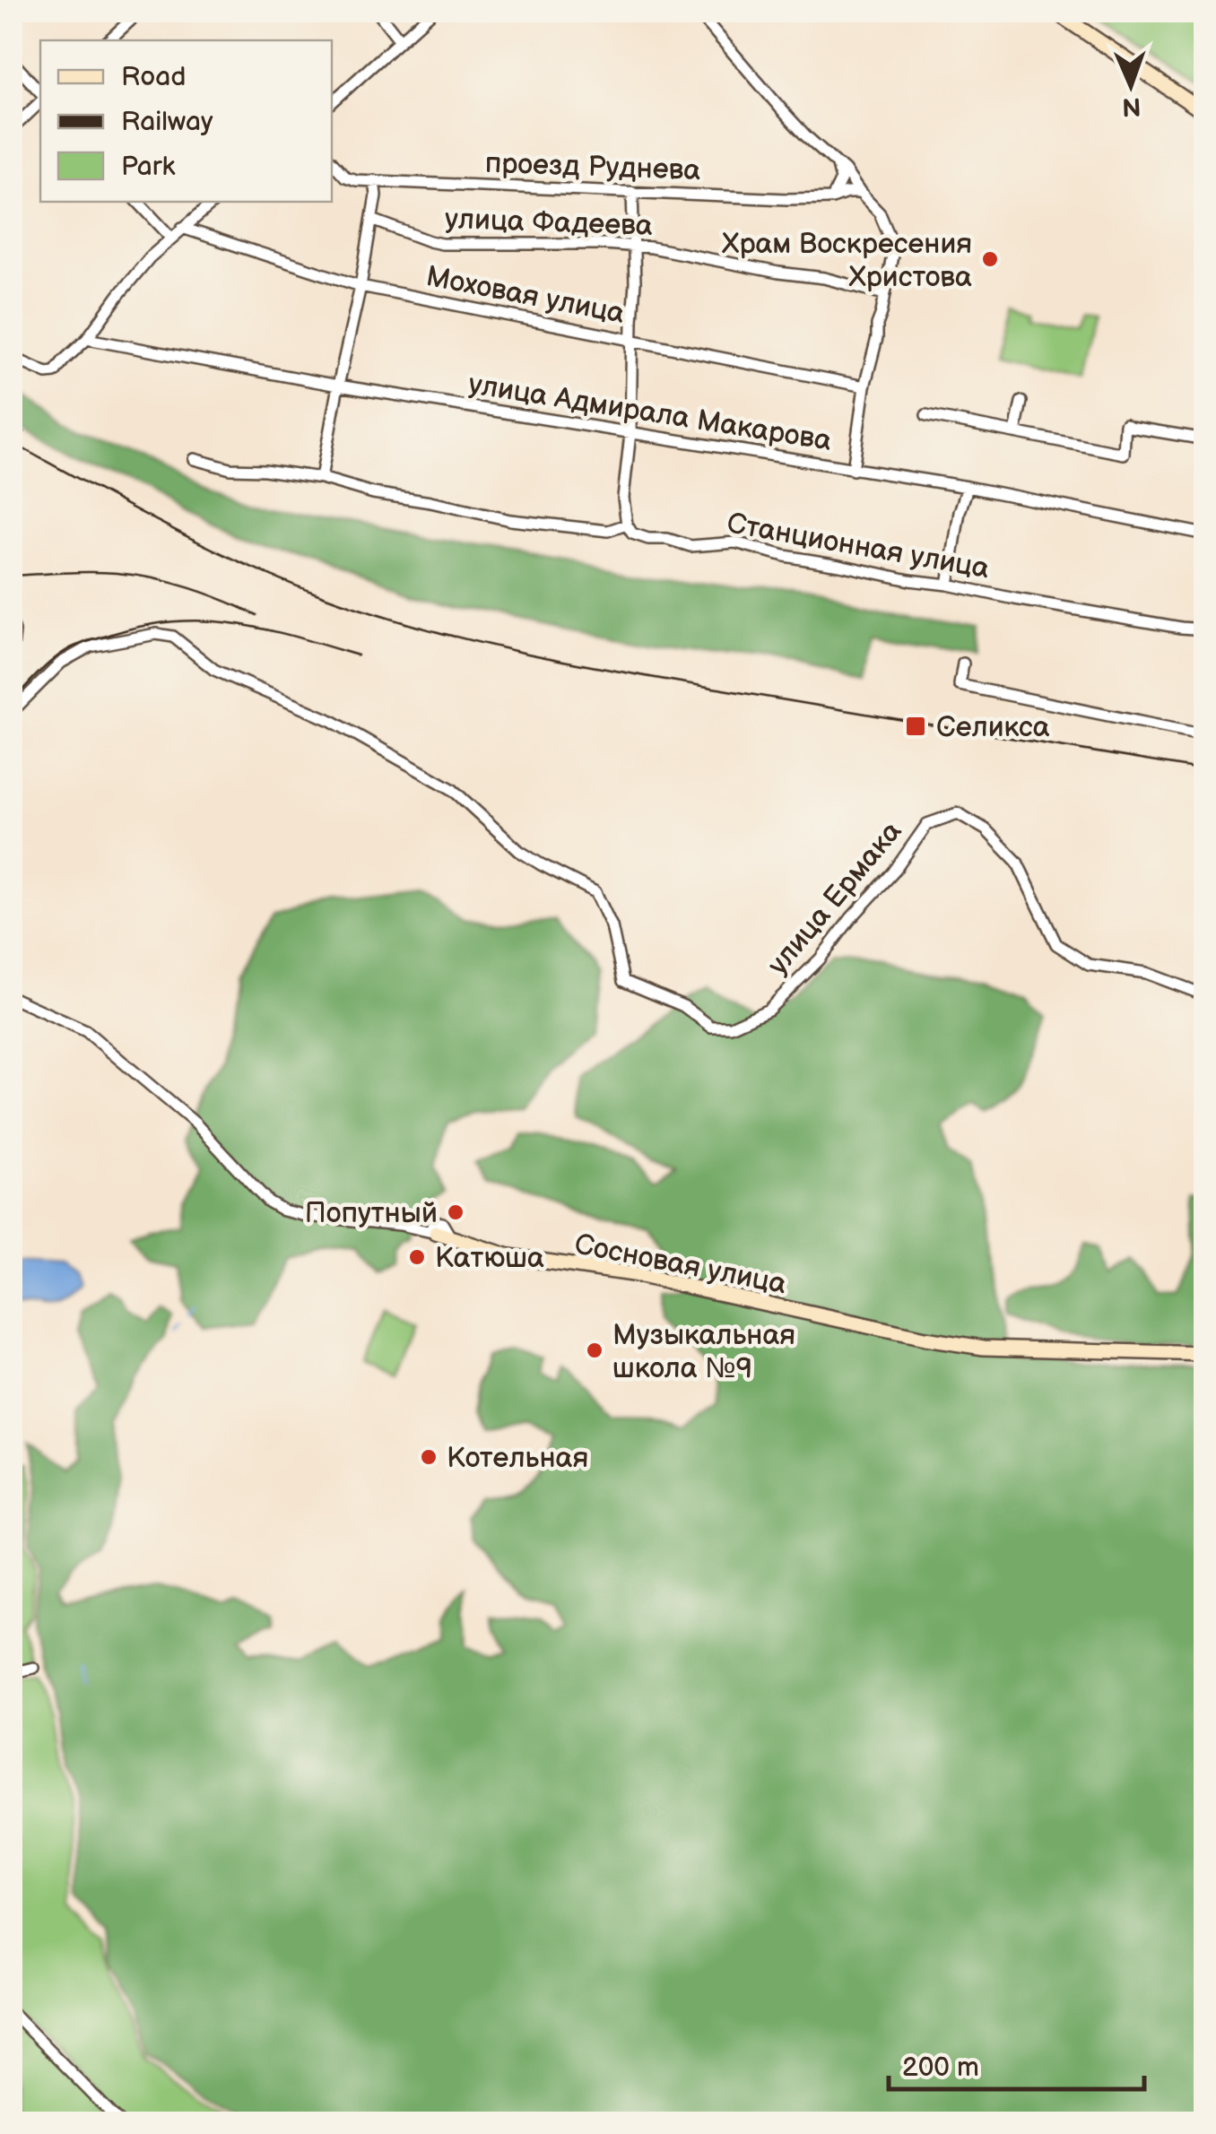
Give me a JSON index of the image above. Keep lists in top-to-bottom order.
{
  "streets": {
    "street": [
      "проезд Руднева",
      "улица Фадеева",
      "Моховая улица",
      "улица Адмирала Макарова",
      "Станционная улица",
      "улица Ермака",
      "Сосновая улица"
    ]
  },
  "places": {
    "other": [
      "Храм Воскресения Христова",
      "Попутный",
      "Катюша",
      "Музыкальная школа №9",
      "Котельная"
    ],
    "transit": ["Селикса"]
  },
  "legend": ["Road", "Railway", "Park"],
  "scale_bar": "200 m",
  "north": "bottom"
}
